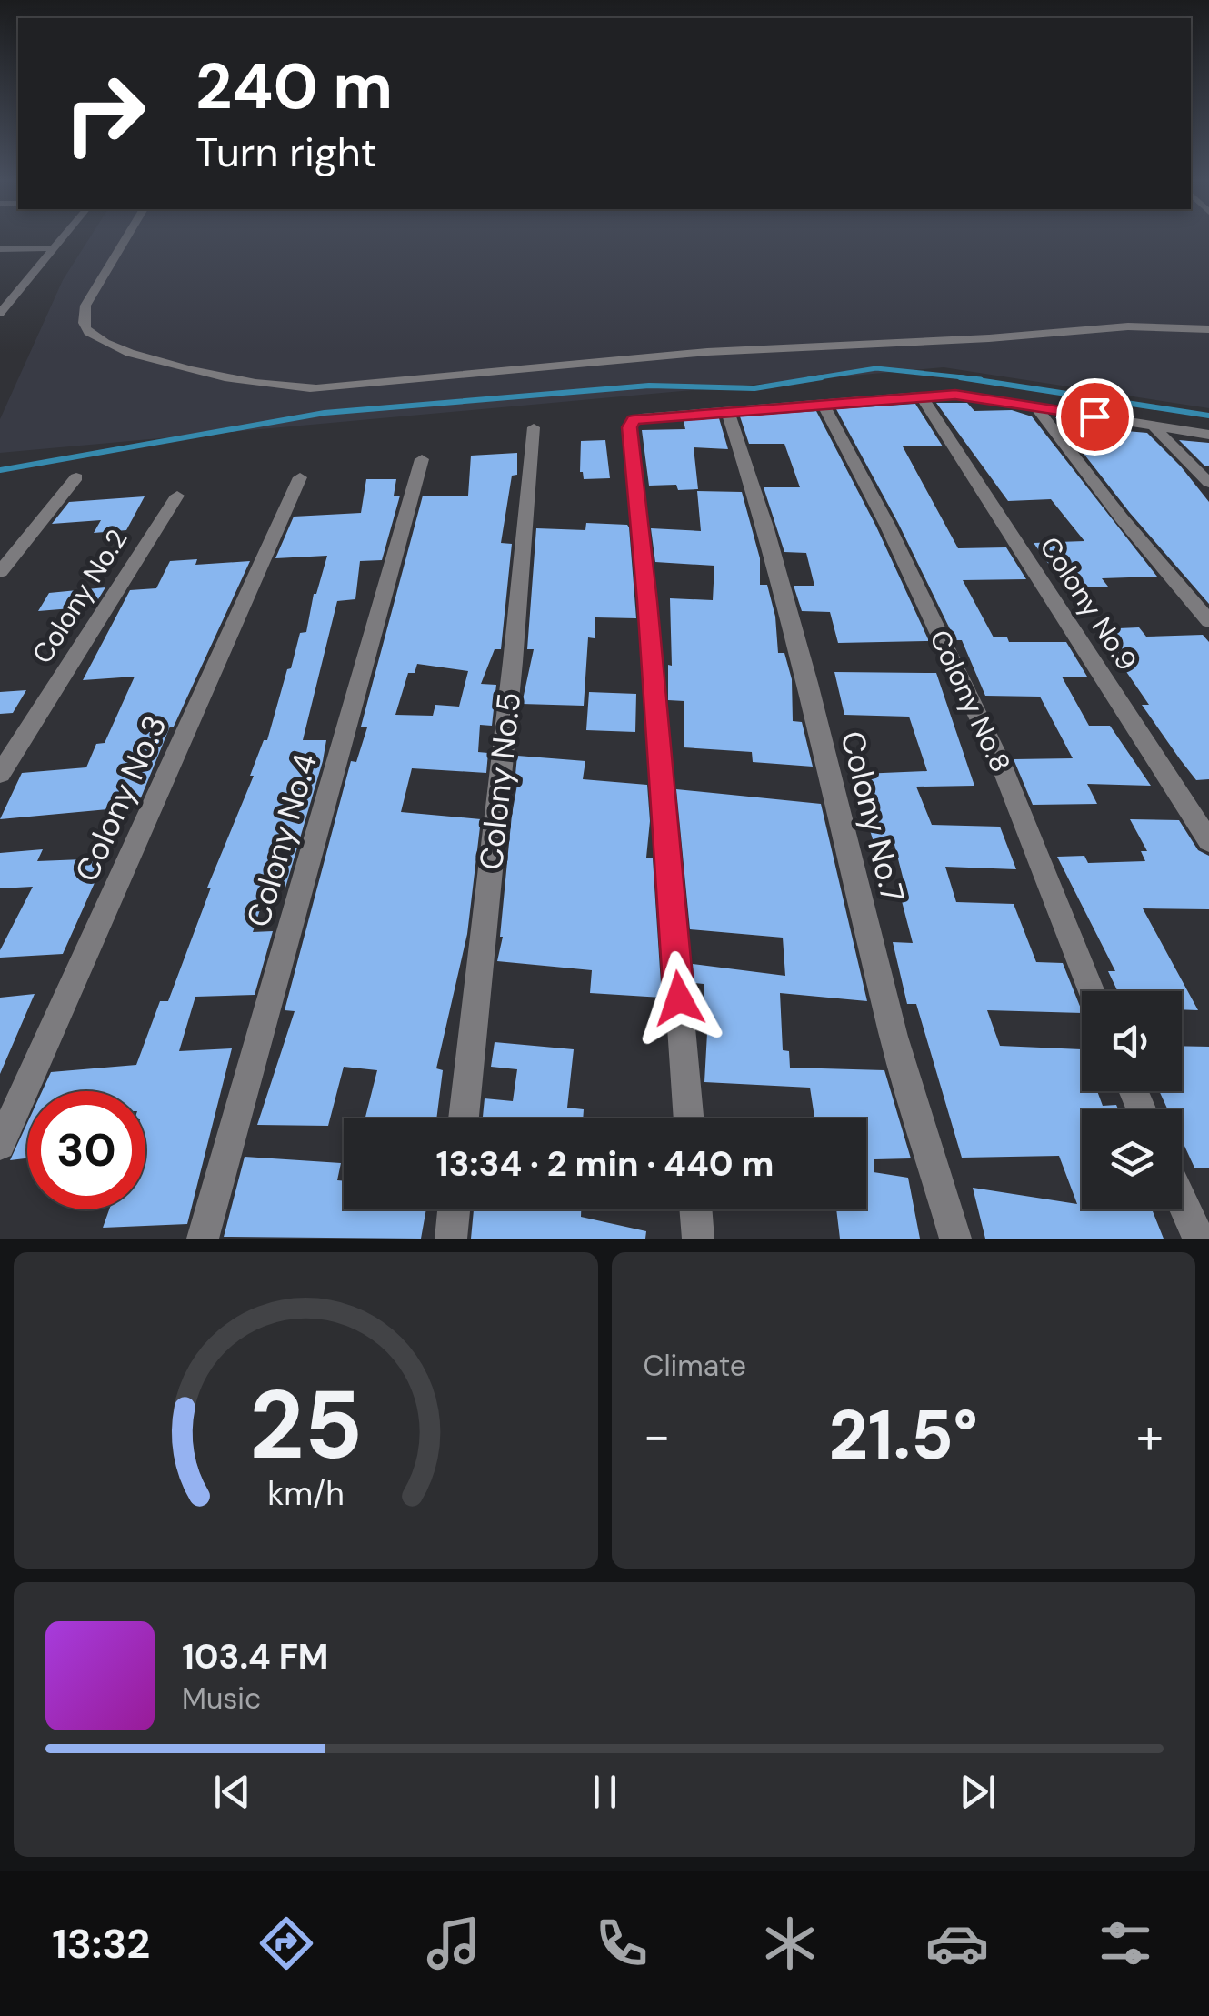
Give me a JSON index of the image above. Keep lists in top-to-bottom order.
{
  "streets": {
    "street": [
      "Colony No.2",
      "Colony No.9",
      "Colony No.8",
      "Colony No.5",
      "Colony No.3",
      "Colony No.7",
      "Colony No.4"
    ]
  },
  "page": {
    "turn": ["240 m", "Turn right"],
    "limit": "30",
    "trip": "13:34 · 2 min · 440 m",
    "tile": "Climate",
    "heat": ["−", "21.5°", "+"],
    "song": ["103.4 FM", "Music"],
    "tabs": "13:32",
    "gauge": ["25", "km/h"]
  }
}
